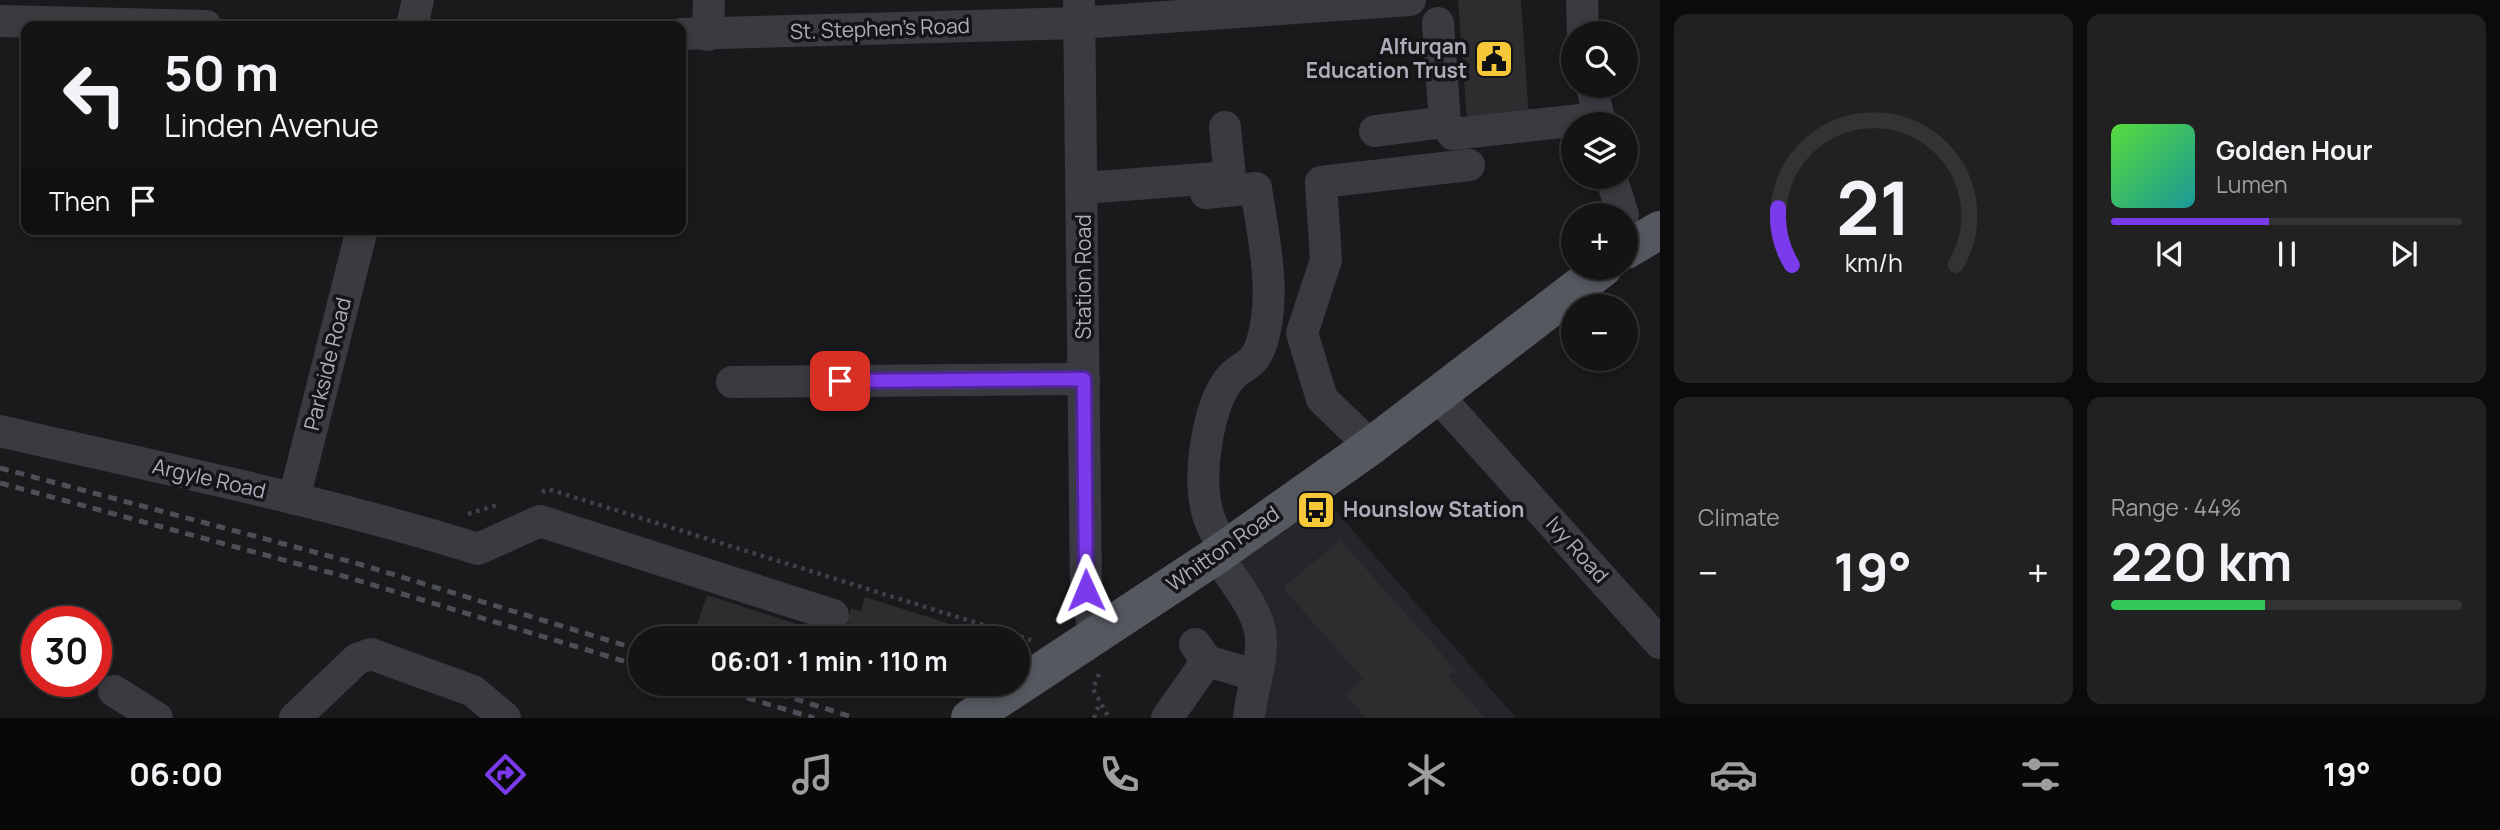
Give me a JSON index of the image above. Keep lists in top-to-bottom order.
{
  "streets": {
    "main road": ["Whitton Road"],
    "street": [
      "St. Stephen's Road",
      "Station Road",
      "Parkside Road",
      "Argyle Road",
      "Ivy Road"
    ]
  },
  "crossings": [
    ["St. Stephen's Road", "Station Road"],
    ["Station Road", "Whitton Road"],
    ["Parkside Road", "Argyle Road"],
    ["Whitton Road", "Ivy Road"]
  ],
  "places": {
    "public building": ["Alfurqan Education Trust"],
    "bus stop": ["Hounslow Station"]
  },
  "page": {
    "map_buttons": ["+", "−"],
    "turn": ["50 m", "Linden Avenue"],
    "song": ["Golden Hour", "Lumen"],
    "then": "Then",
    "tile": [
      "Climate",
      ["Range · 44%", "220 km"]
    ],
    "heat": ["−", "19°", "+"],
    "limit": "30",
    "trip": "06:01 · 1 min · 110 m",
    "tabs": ["06:00", "19°"],
    "gauge": ["21", "km/h"]
  }
}
